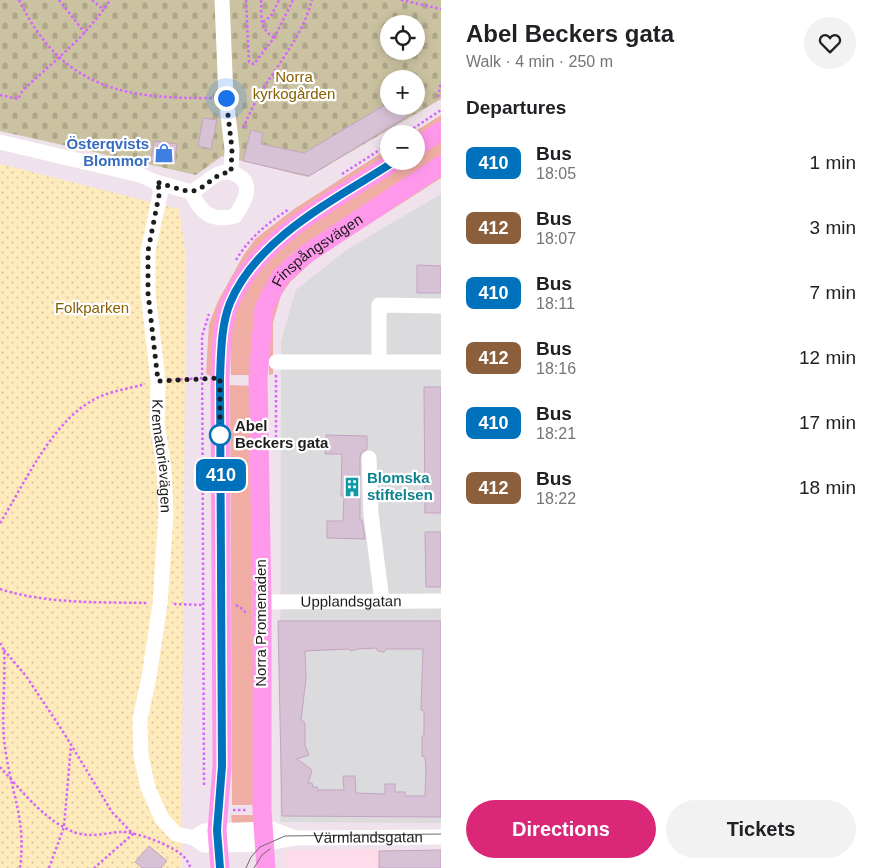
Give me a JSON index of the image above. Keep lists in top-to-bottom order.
{
  "streets": {
    "main road": ["Finspångsvägen", "Norra Promenaden"],
    "street": ["Krematorievägen", "Upplandsgatan", "Värmlandsgatan"]
  },
  "crossings": [
    ["Finspångsvägen", "Norra Promenaden"],
    ["Krematorievägen", "Värmlandsgatan"],
    ["Upplandsgatan", "Norra Promenaden"],
    ["Norra Promenaden", "Värmlandsgatan"]
  ],
  "parks": ["Norra kyrkogården", "Folkparken"],
  "places": {
    "shop": ["Österqvists Blommor"],
    "other": ["Abel Beckers gata"],
    "building": ["Blomska stiftelsen"]
  },
  "lines": ["bus line 410"],
  "page": {
    "on_map": "410",
    "heading": [
      ["Abel Beckers gata", "Walk · 4 min · 250 m"],
      "Departures"
    ],
    "map_buttons": ["+", "−"],
    "list": [
      {
        "mark": "410",
        "name": "Bus",
        "note": "18:05",
        "value": "1 min"
      },
      {
        "mark": "412",
        "name": "Bus",
        "note": "18:07",
        "value": "3 min"
      },
      {
        "mark": "410",
        "name": "Bus",
        "note": "18:11",
        "value": "7 min"
      },
      {
        "mark": "412",
        "name": "Bus",
        "note": "18:16",
        "value": "12 min"
      },
      {
        "mark": "410",
        "name": "Bus",
        "note": "18:21",
        "value": "17 min"
      },
      {
        "mark": "412",
        "name": "Bus",
        "note": "18:22",
        "value": "18 min"
      }
    ],
    "buttons": ["Directions", "Tickets"]
  }
}
